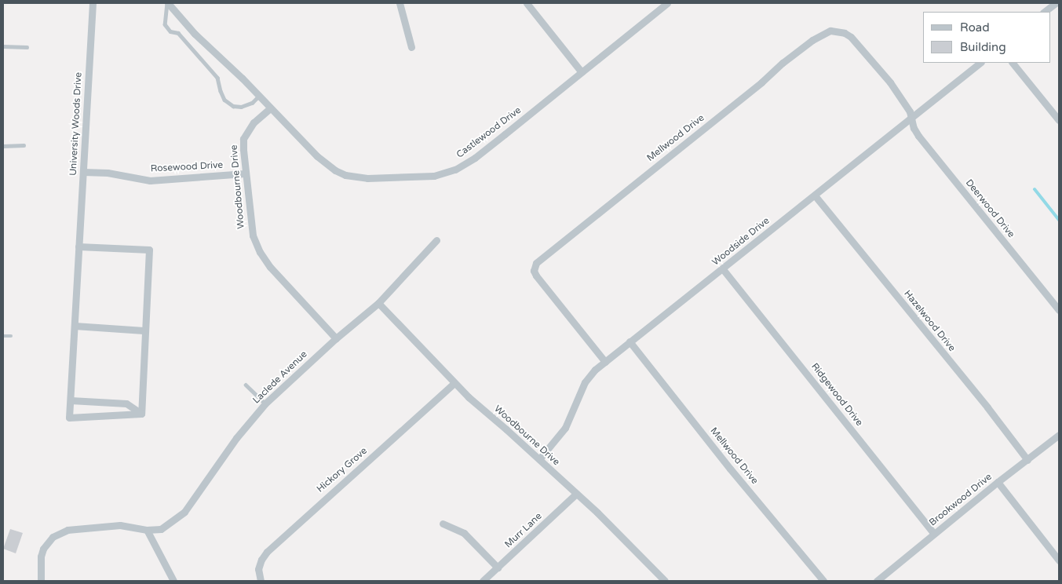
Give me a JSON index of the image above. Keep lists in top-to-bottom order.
{
  "streets": {
    "street": [
      "University Woods Drive",
      "Castlewood Drive",
      "Mellwood Drive",
      "Rosewood Drive",
      "Woodbourne Drive",
      "Deerwood Drive",
      "Woodside Drive",
      "Hazelwood Drive",
      "Laclede Avenue",
      "Ridgewood Drive",
      "Hickory Grove",
      "Brookwood Drive",
      "Murr Lane"
    ]
  },
  "crossings": [
    ["University Woods Drive", "Rosewood Drive"],
    ["Castlewood Drive", "Woodbourne Drive"],
    ["Mellwood Drive", "Deerwood Drive"],
    ["Mellwood Drive", "Woodside Drive"],
    ["Rosewood Drive", "Woodbourne Drive"],
    ["Woodbourne Drive", "Woodside Drive"],
    ["Woodbourne Drive", "Laclede Avenue"],
    ["Woodbourne Drive", "Hickory Grove"],
    ["Woodbourne Drive", "Murr Lane"],
    ["Deerwood Drive", "Woodside Drive"],
    ["Woodside Drive", "Hazelwood Drive"],
    ["Woodside Drive", "Ridgewood Drive"],
    ["Hazelwood Drive", "Brookwood Drive"],
    ["Ridgewood Drive", "Brookwood Drive"]
  ],
  "legend": ["Road", "Building"]
}
